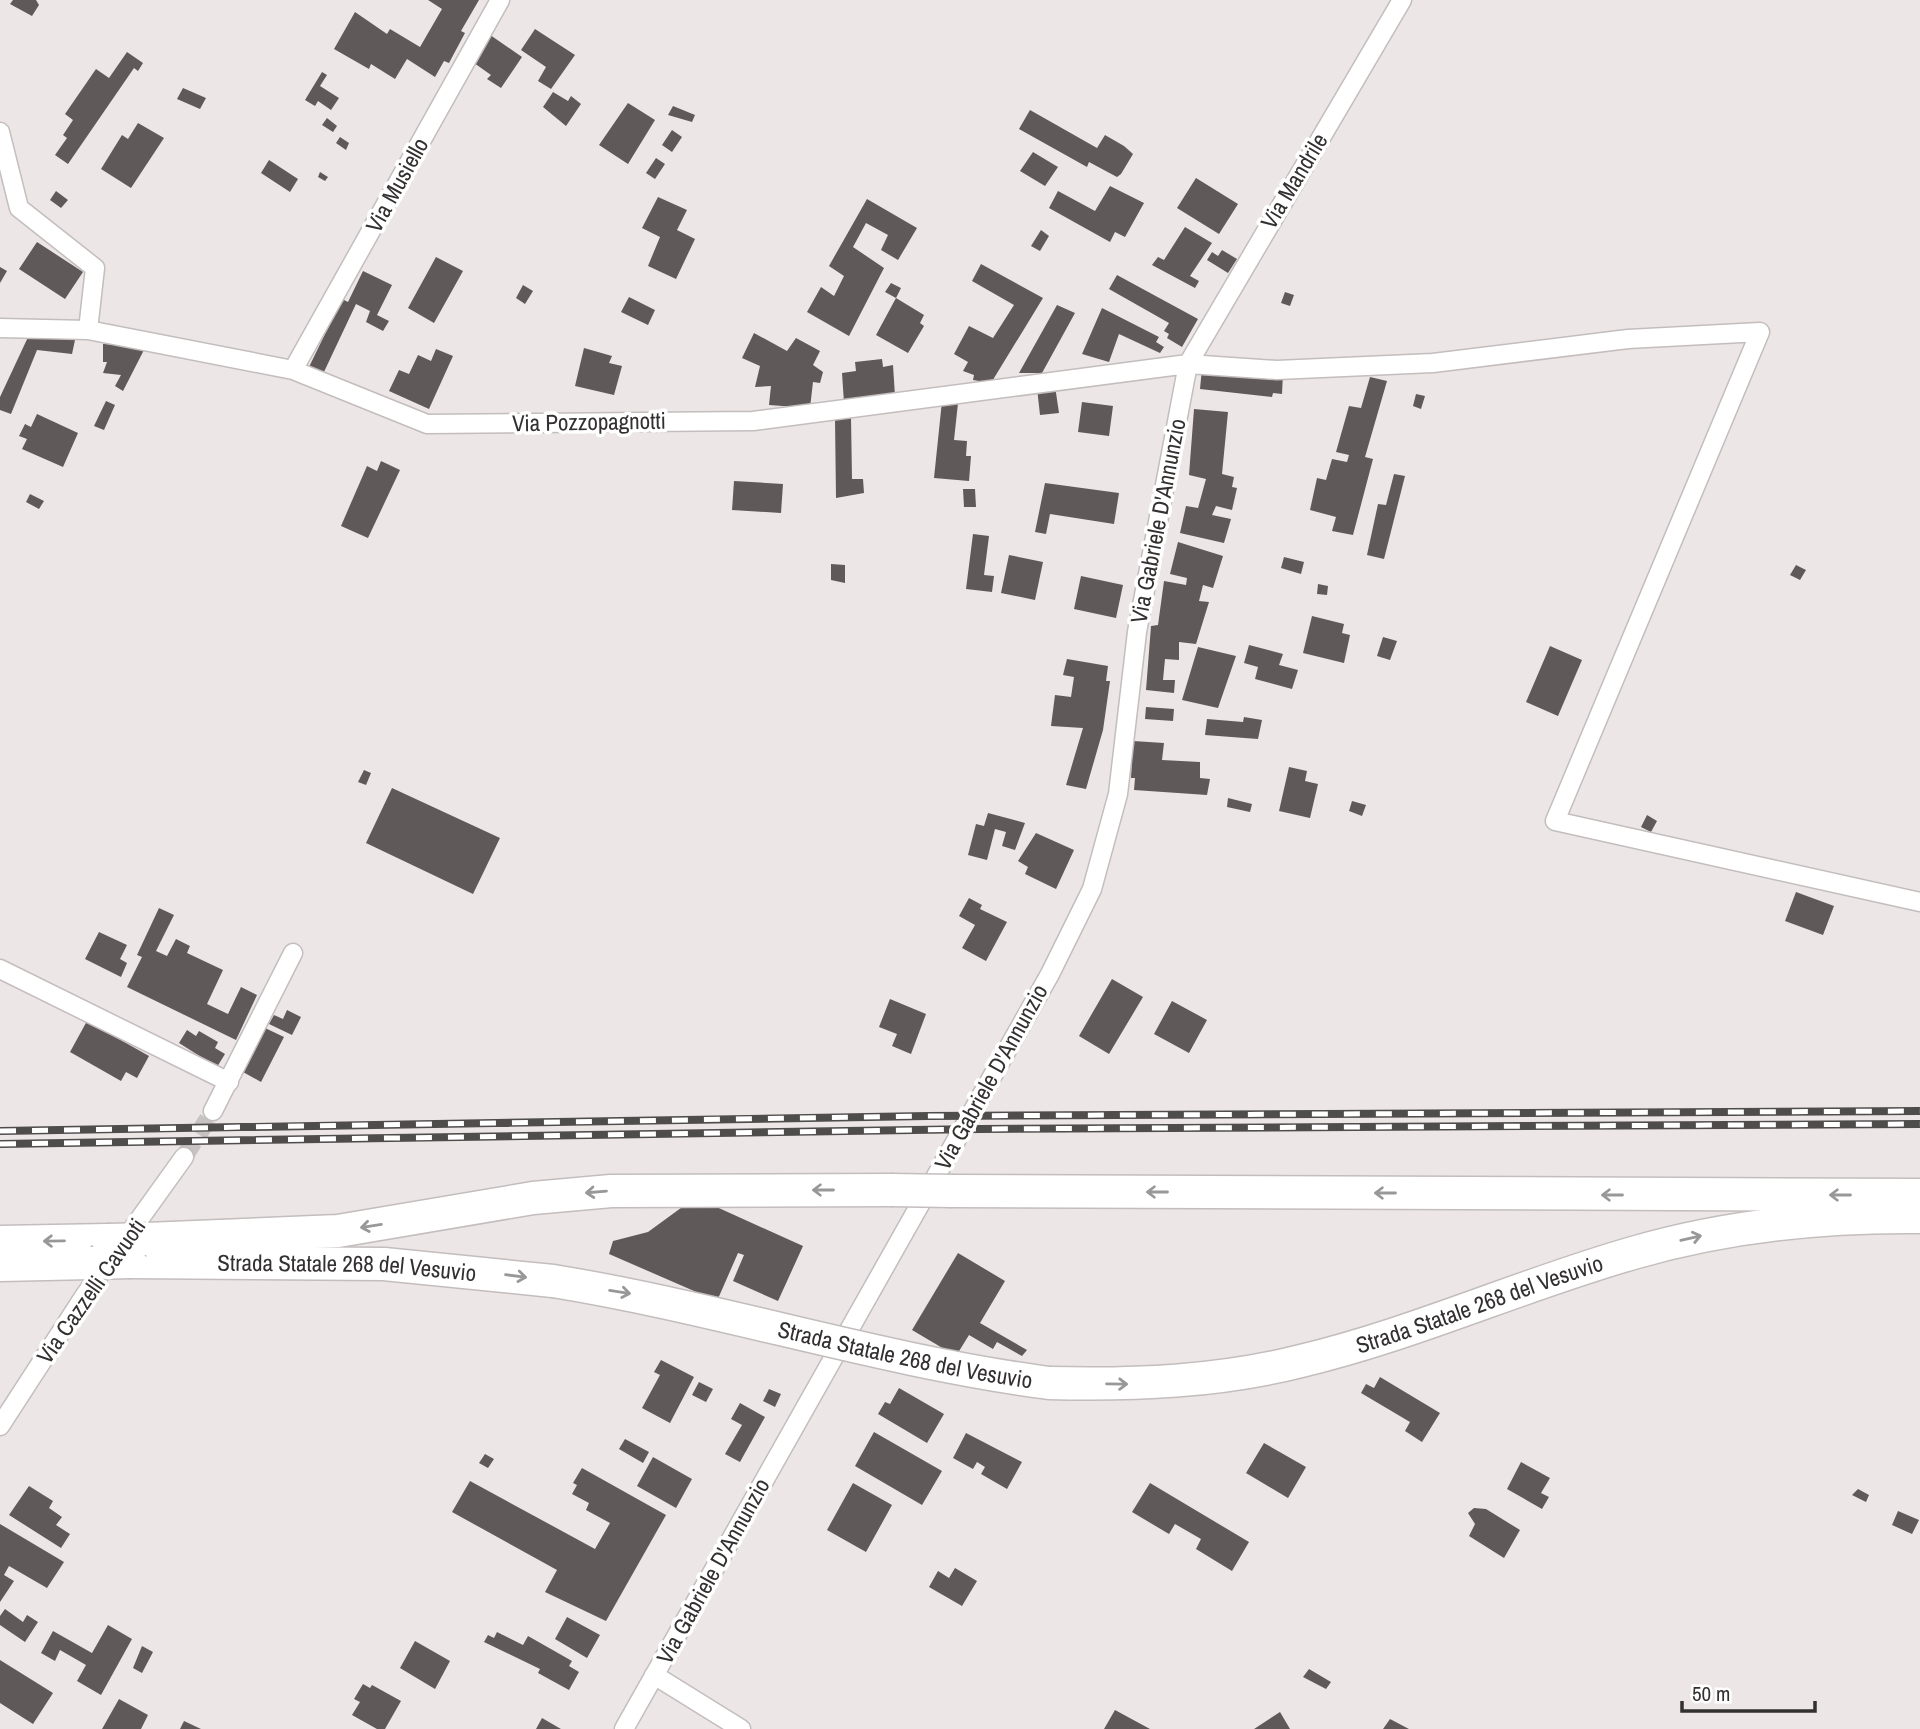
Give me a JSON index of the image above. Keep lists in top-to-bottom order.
{
  "streets": {
    "highway": ["Strada Statale 268 del Vesuvio"],
    "street": [
      "Via Mandrile",
      "Via Musiello",
      "Via Pozzopagnotti",
      "Via Gabriele D'Annunzio",
      "Via Cazzelli Cavuoti"
    ]
  },
  "crossings": [
    ["Via Mandrile", "Via Pozzopagnotti"],
    ["Via Mandrile", "Via Gabriele D'Annunzio"],
    ["Via Musiello", "Via Pozzopagnotti"],
    ["Via Pozzopagnotti", "Via Gabriele D'Annunzio"]
  ],
  "scale_bar": "50 m"
}
